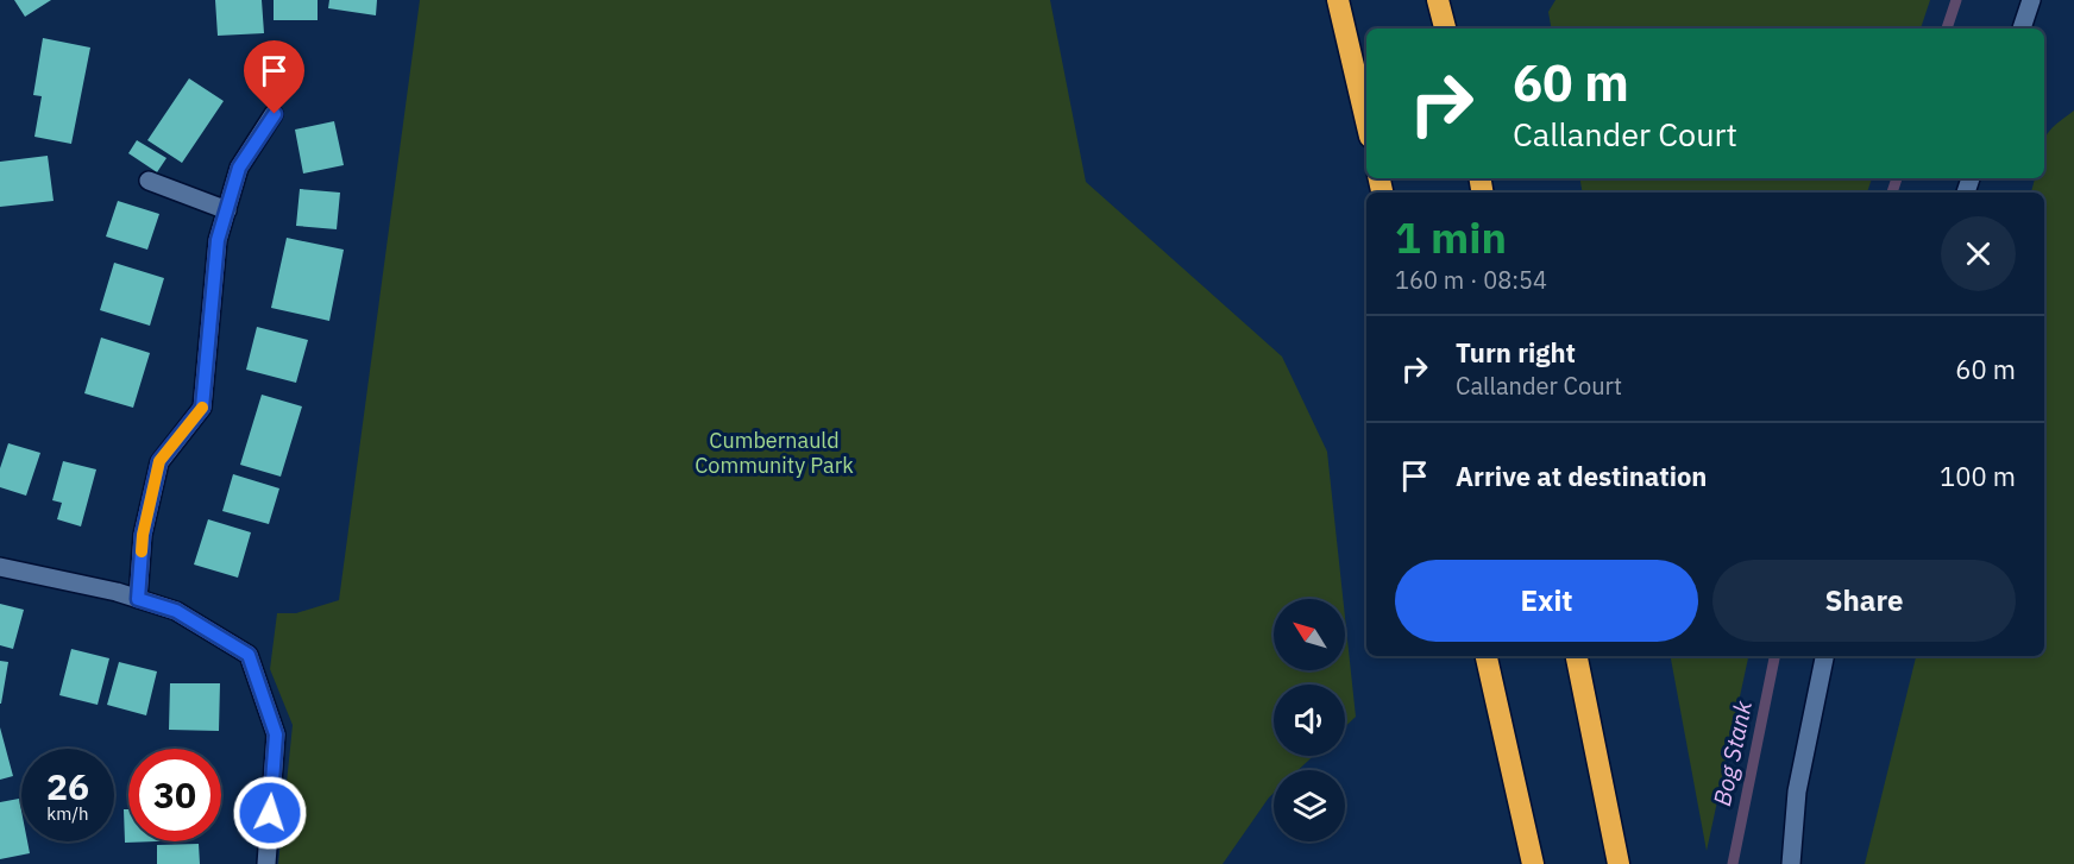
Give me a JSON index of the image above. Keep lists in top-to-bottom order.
{
  "water": ["Bog Stank"],
  "parks": ["Cumbernauld Community Park"],
  "north": "top left",
  "page": {
    "turn": ["60 m", "Callander Court"],
    "heading": ["1 min", "160 m · 08:54"],
    "list": [
      {
        "name": "Turn right",
        "note": "Callander Court",
        "value": "60 m"
      },
      {
        "name": "Arrive at destination",
        "value": "100 m"
      }
    ],
    "buttons": ["Exit", "Share"],
    "speed": "26 km/h",
    "limit": "30"
  }
}
